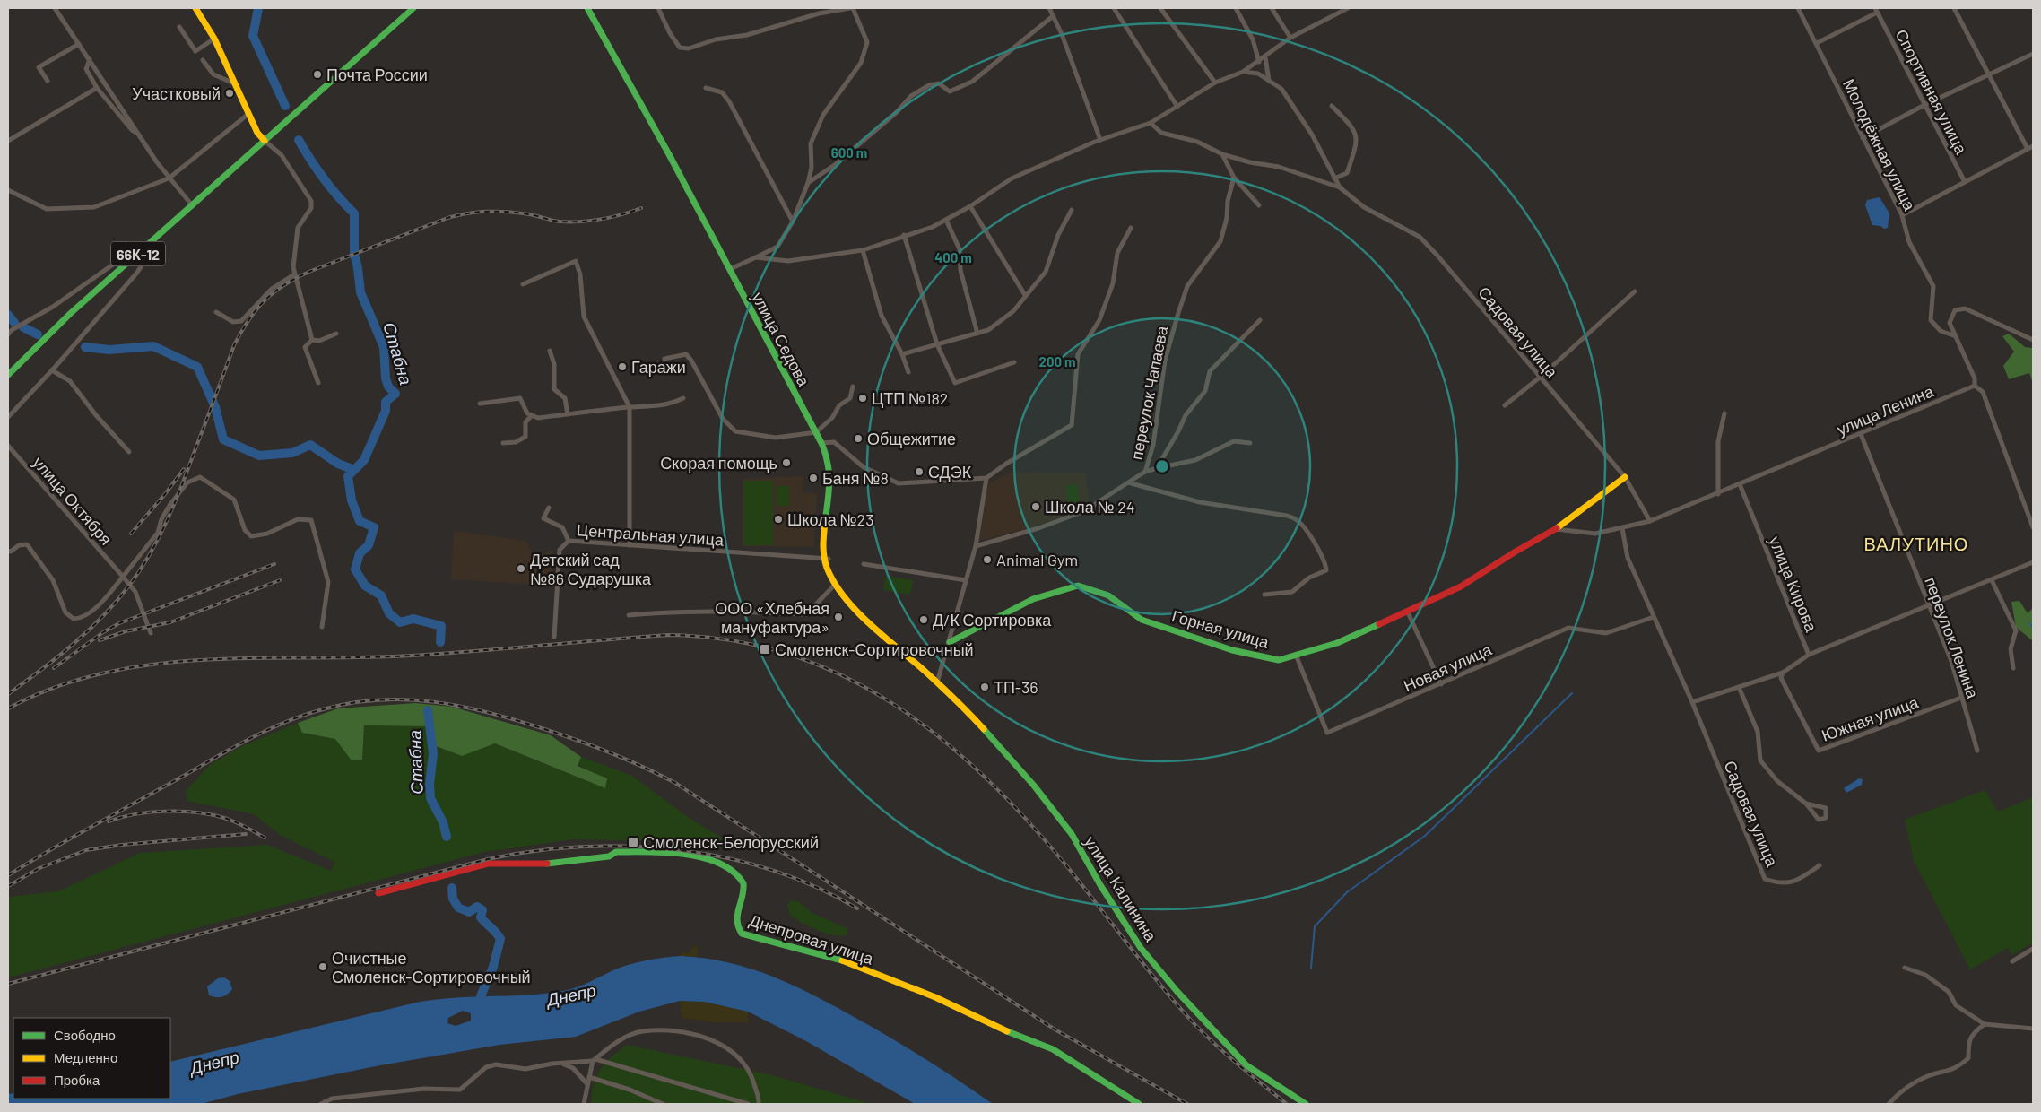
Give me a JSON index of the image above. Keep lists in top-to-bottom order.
{
  "streets": {
    "street": [
      "Спортивная улица",
      "Молодёжная улица",
      "66К-12",
      "Садовая улица",
      "улица Седова",
      "переулок Чапаева",
      "улица Ленина",
      "улица Октября",
      "Центральная улица",
      "улица Кирова",
      "Горная улица",
      "переулок Ленина",
      "Новая улица",
      "Южная улица",
      "улица Калинина",
      "Днепровая улица"
    ]
  },
  "crossings": [
    ["Садовая улица", "улица Ленина"],
    ["Садовая улица", "улица Кирова"],
    ["Садовая улица", "Горная улица"],
    ["Садовая улица", "Новая улица"],
    ["улица Седова", "Центральная улица"],
    ["улица Седова", "улица Калинина"],
    ["улица Ленина", "улица Кирова"],
    ["улица Ленина", "Горная улица"],
    ["улица Ленина", "переулок Ленина"],
    ["Горная улица", "Новая улица"],
    ["переулок Ленина", "Южная улица"]
  ],
  "districts": ["ВАЛУТИНО"],
  "water": ["Стабна", "Днепр"],
  "places": {
    "other": [
      "Почта России",
      "Участковый",
      "Гаражи",
      "ЦТП №182",
      "Общежитие",
      "Скорая помощь",
      "СДЭК",
      "Баня №8",
      "Школа № 24",
      "Школа №23",
      "Animal Gym",
      "Детский сад №86 Сударушка",
      "ООО «Хлебная мануфактура»",
      "Д/К Сортировка",
      "ТП-36",
      "Очистные Смоленск-Сортировочный"
    ],
    "transit": ["Смоленск-Сортировочный", "Смоленск-Белорусский"]
  },
  "legend": ["Свободно", "Медленно", "Пробка"],
  "rings": ["600 m", "400 m", "200 m"]
}
